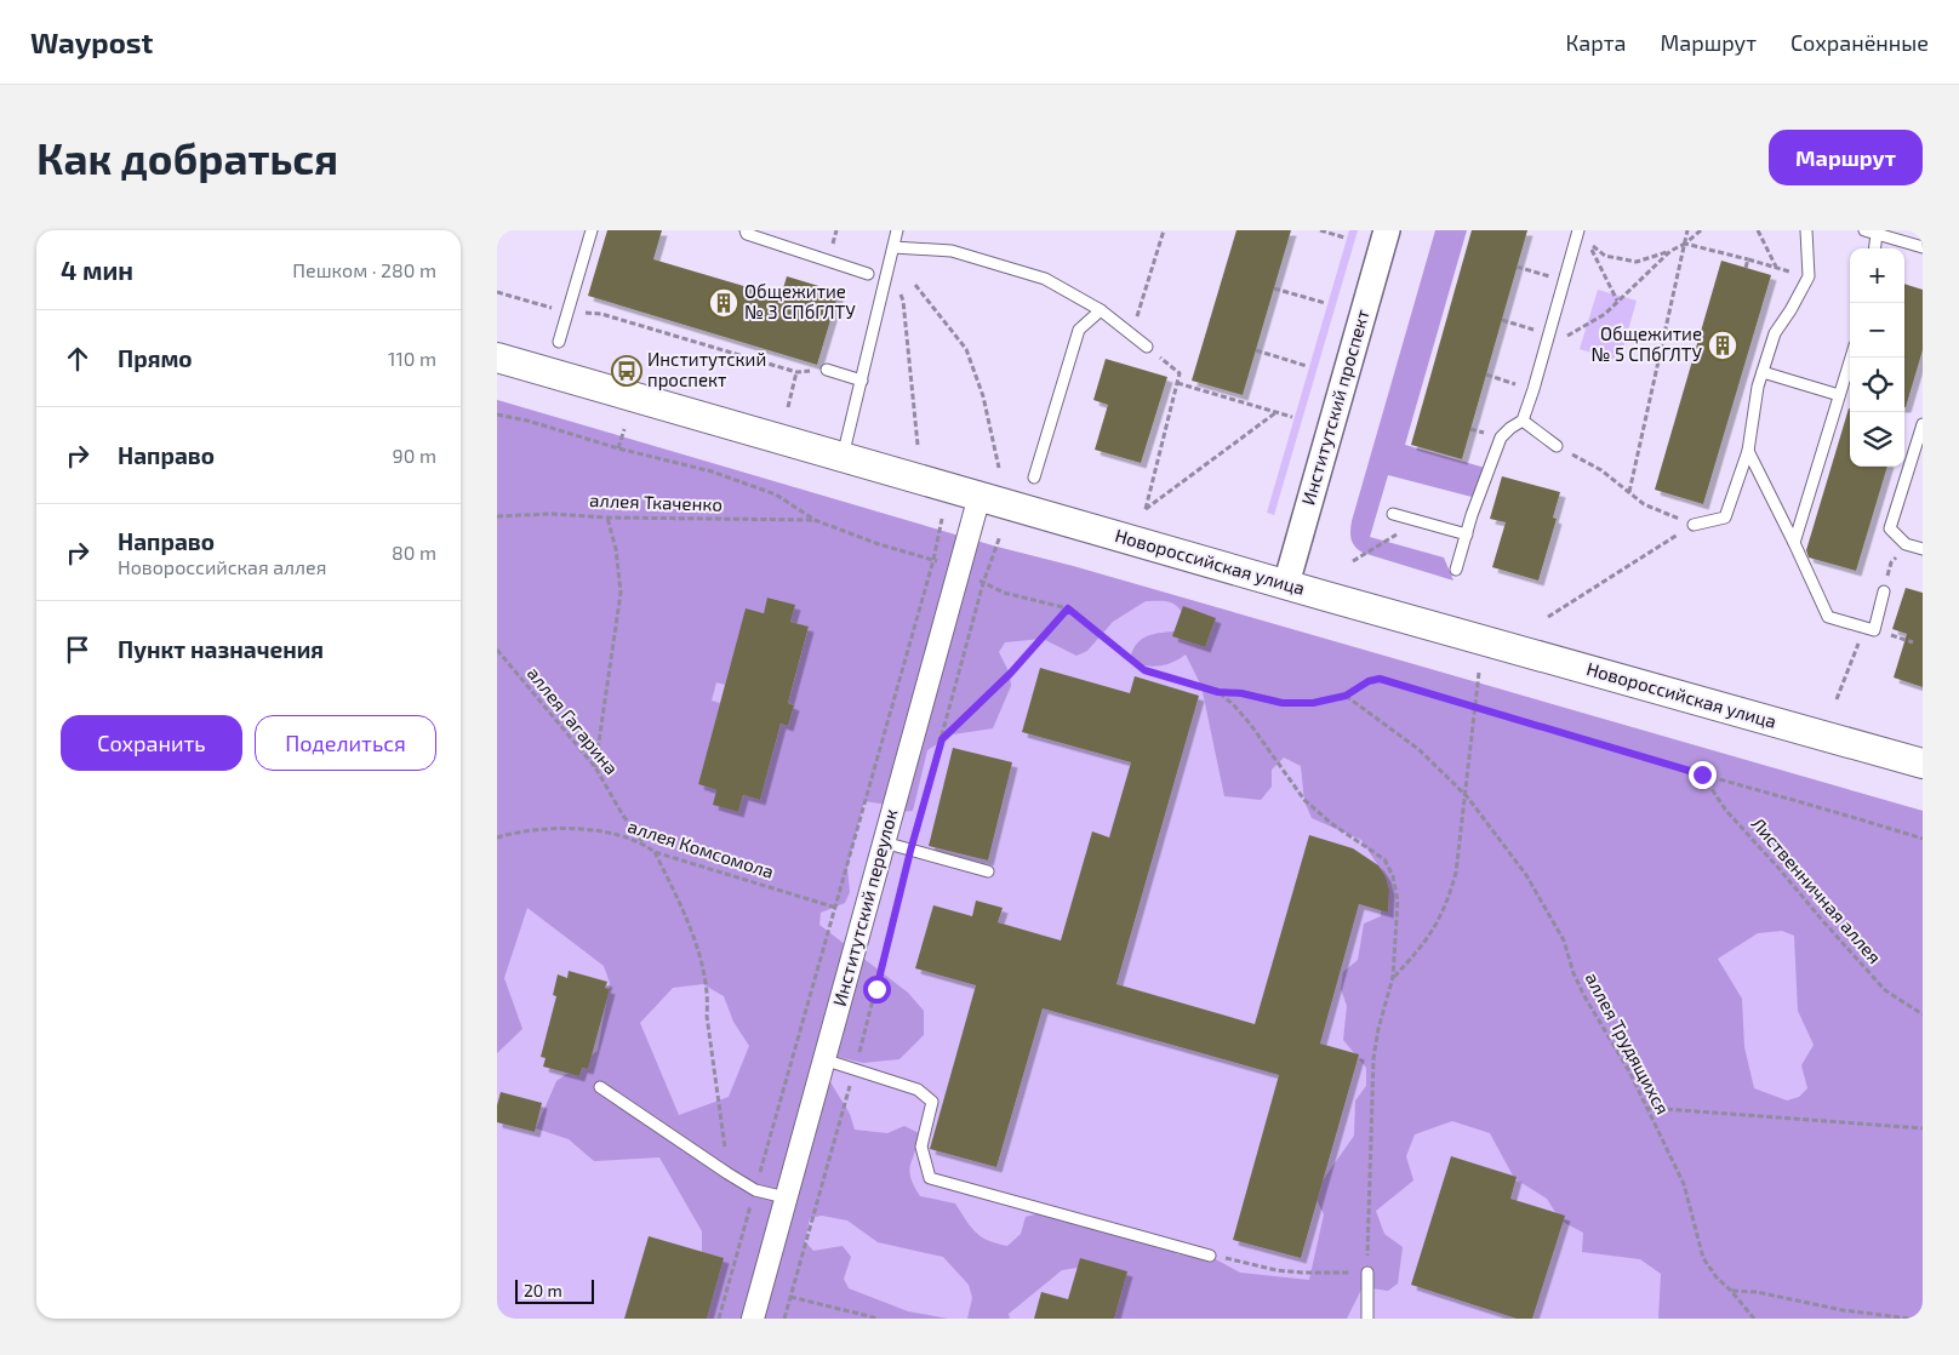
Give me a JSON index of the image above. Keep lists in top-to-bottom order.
{
  "streets": {
    "main road": ["Новороссийская улица"],
    "street": ["Институтский проспект", "Институтский переулок"],
    "path": [
      "аллея Ткаченко",
      "аллея Гагарина",
      "аллея Комсомола",
      "Лиственничная аллея",
      "аллея Трудящихся"
    ]
  },
  "crossings": [
    ["Институтский проспект", "Новороссийская улица"],
    ["Новороссийская улица", "Институтский переулок"],
    ["аллея Гагарина", "аллея Комсомола"],
    ["аллея Комсомола", "Институтский переулок"]
  ],
  "places": {
    "building": ["Общежитие № 3 СПбГЛТУ", "Общежитие № 5 СПбГЛТУ"],
    "bus stop": ["Институтский проспект"]
  },
  "scale_bar": "20 m",
  "page": {
    "header": "Waypost",
    "nav": ["Карта", "Маршрут", "Сохранённые"],
    "buttons": [
      "Маршрут",
      ["Сохранить", "Поделиться"]
    ],
    "title": "Как добраться",
    "heading": ["4 мин", "Пешком · 280 m"],
    "map_buttons": ["+", "−"],
    "list": [
      ["Прямо", "110 m"],
      ["Направо", "90 m"],
      ["Направо", "Новороссийская аллея", "80 m"],
      "Пункт назначения"
    ],
    "scale": "20 m"
  }
}
